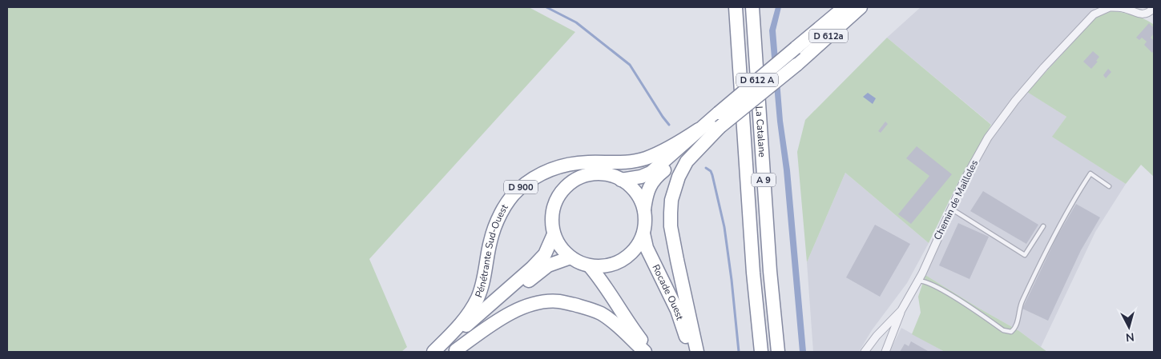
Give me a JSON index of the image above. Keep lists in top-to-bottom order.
{
  "streets": {
    "highway": [
      "D 612a",
      "D 612 A",
      "La Catalane",
      "A 9",
      "D 900",
      "Pénétrante Sud-Ouest",
      "Rocade Ouest"
    ],
    "street": ["Chemin de Mailloles"]
  },
  "crossings": [
    ["D 612a", "D 612 A"],
    ["D 612a", "Pénétrante Sud-Ouest"],
    ["Pénétrante Sud-Ouest", "Rocade Ouest"]
  ],
  "north": "bottom"
}
